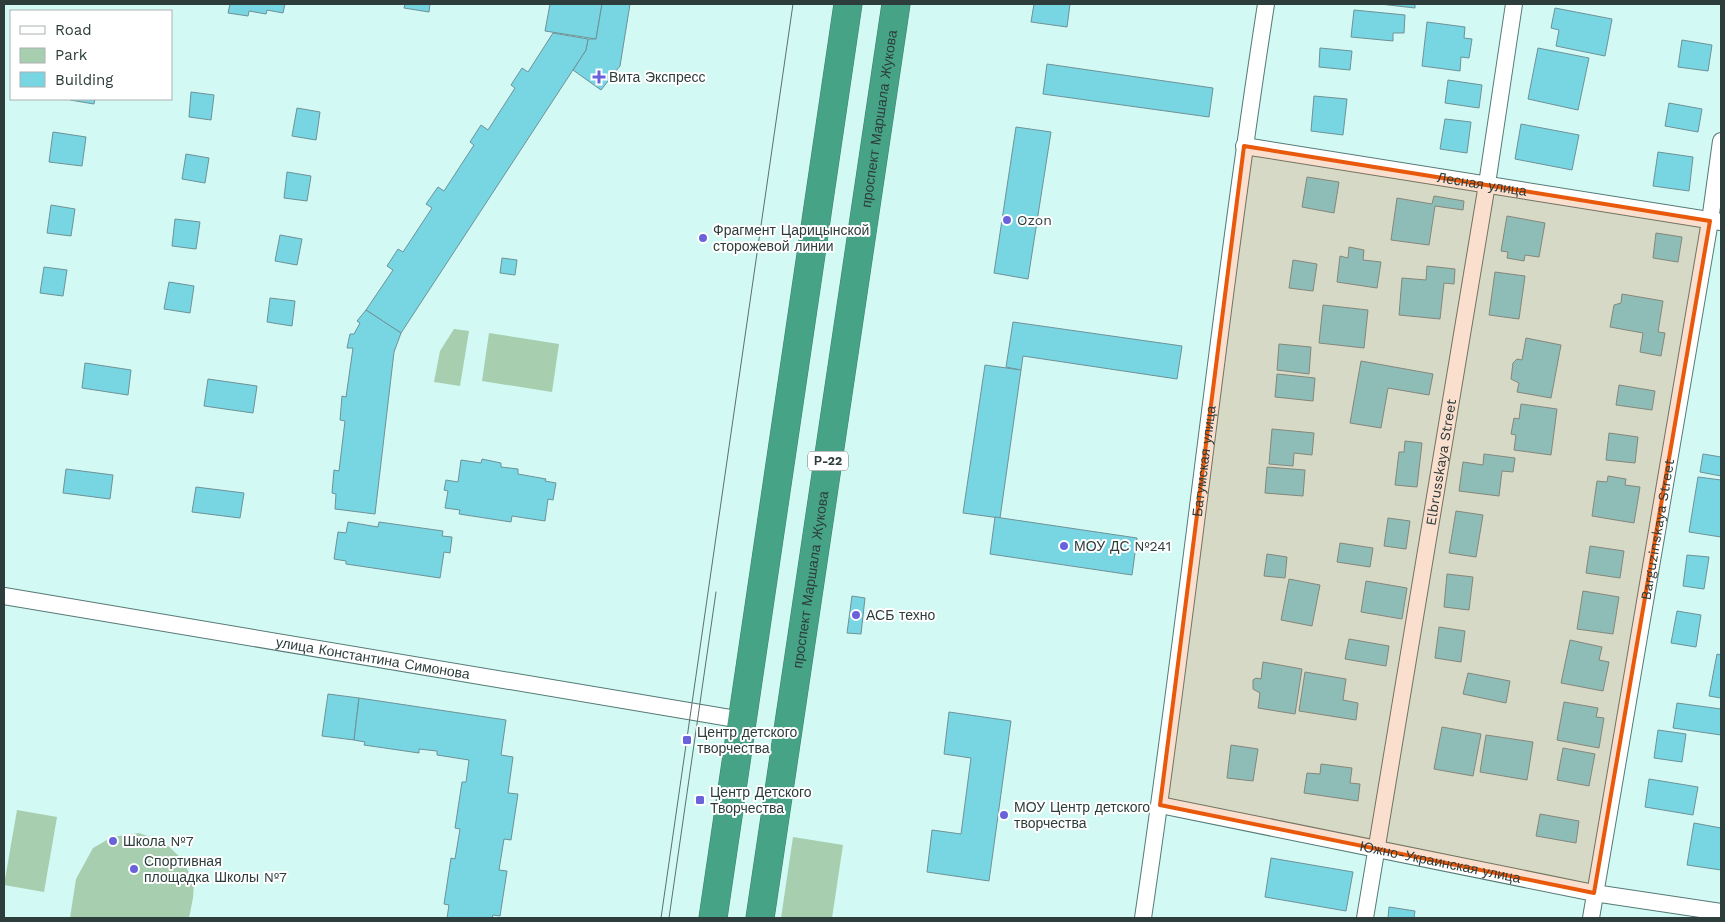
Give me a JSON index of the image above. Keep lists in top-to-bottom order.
{
  "streets": {
    "highway": ["проспект Маршала Жукова", "Р-22"],
    "street": [
      "Лесная улица",
      "Батумская улица",
      "Elbrusskaya Street",
      "Barguzinskaya Street",
      "улица Константина Симонова",
      "Южно-Украинская улица"
    ]
  },
  "crossings": [
    ["Лесная улица", "Батумская улица"],
    ["Лесная улица", "Elbrusskaya Street"],
    ["Лесная улица", "Barguzinskaya Street"],
    ["Батумская улица", "Южно-Украинская улица"],
    ["Elbrusskaya Street", "Южно-Украинская улица"],
    ["Barguzinskaya Street", "Южно-Украинская улица"]
  ],
  "places": {
    "health": ["Вита Экспресс"],
    "other": [
      "Ozon",
      "Фрагмент Царицынской сторожевой линии",
      "МОУ ДС №241",
      "АСБ техно",
      "МОУ Центр детского творчества",
      "Школа №7",
      "Спортивная площадка Школы №7"
    ],
    "transit": ["Центр детского творчества", "Центр Детского Творчества"]
  },
  "legend": ["Road", "Park", "Building"]
}
